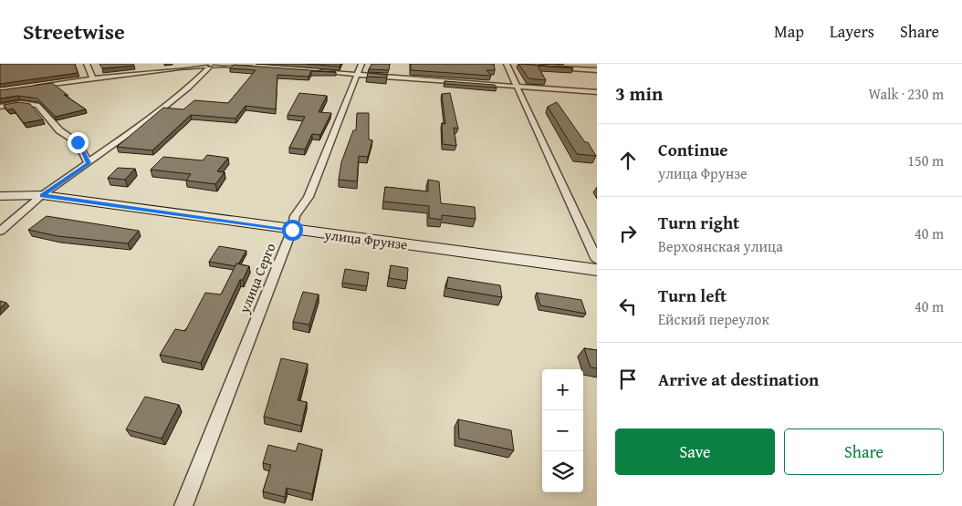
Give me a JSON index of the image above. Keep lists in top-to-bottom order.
{
  "streets": {
    "street": ["улица Фрунзе", "улица Серго"]
  },
  "crossings": [
    ["улица Фрунзе", "улица Серго"]
  ],
  "page": {
    "header": "Streetwise",
    "nav": ["Map", "Layers", "Share"],
    "heading": ["3 min", "Walk · 230 m"],
    "list": [
      ["Continue", "улица Фрунзе", "150 m"],
      ["Turn right", "Верхоянская улица", "40 m"],
      ["Turn left", "Ейский переулок", "40 m"],
      "Arrive at destination"
    ],
    "map_buttons": ["+", "−"],
    "buttons": ["Save", "Share"]
  }
}
